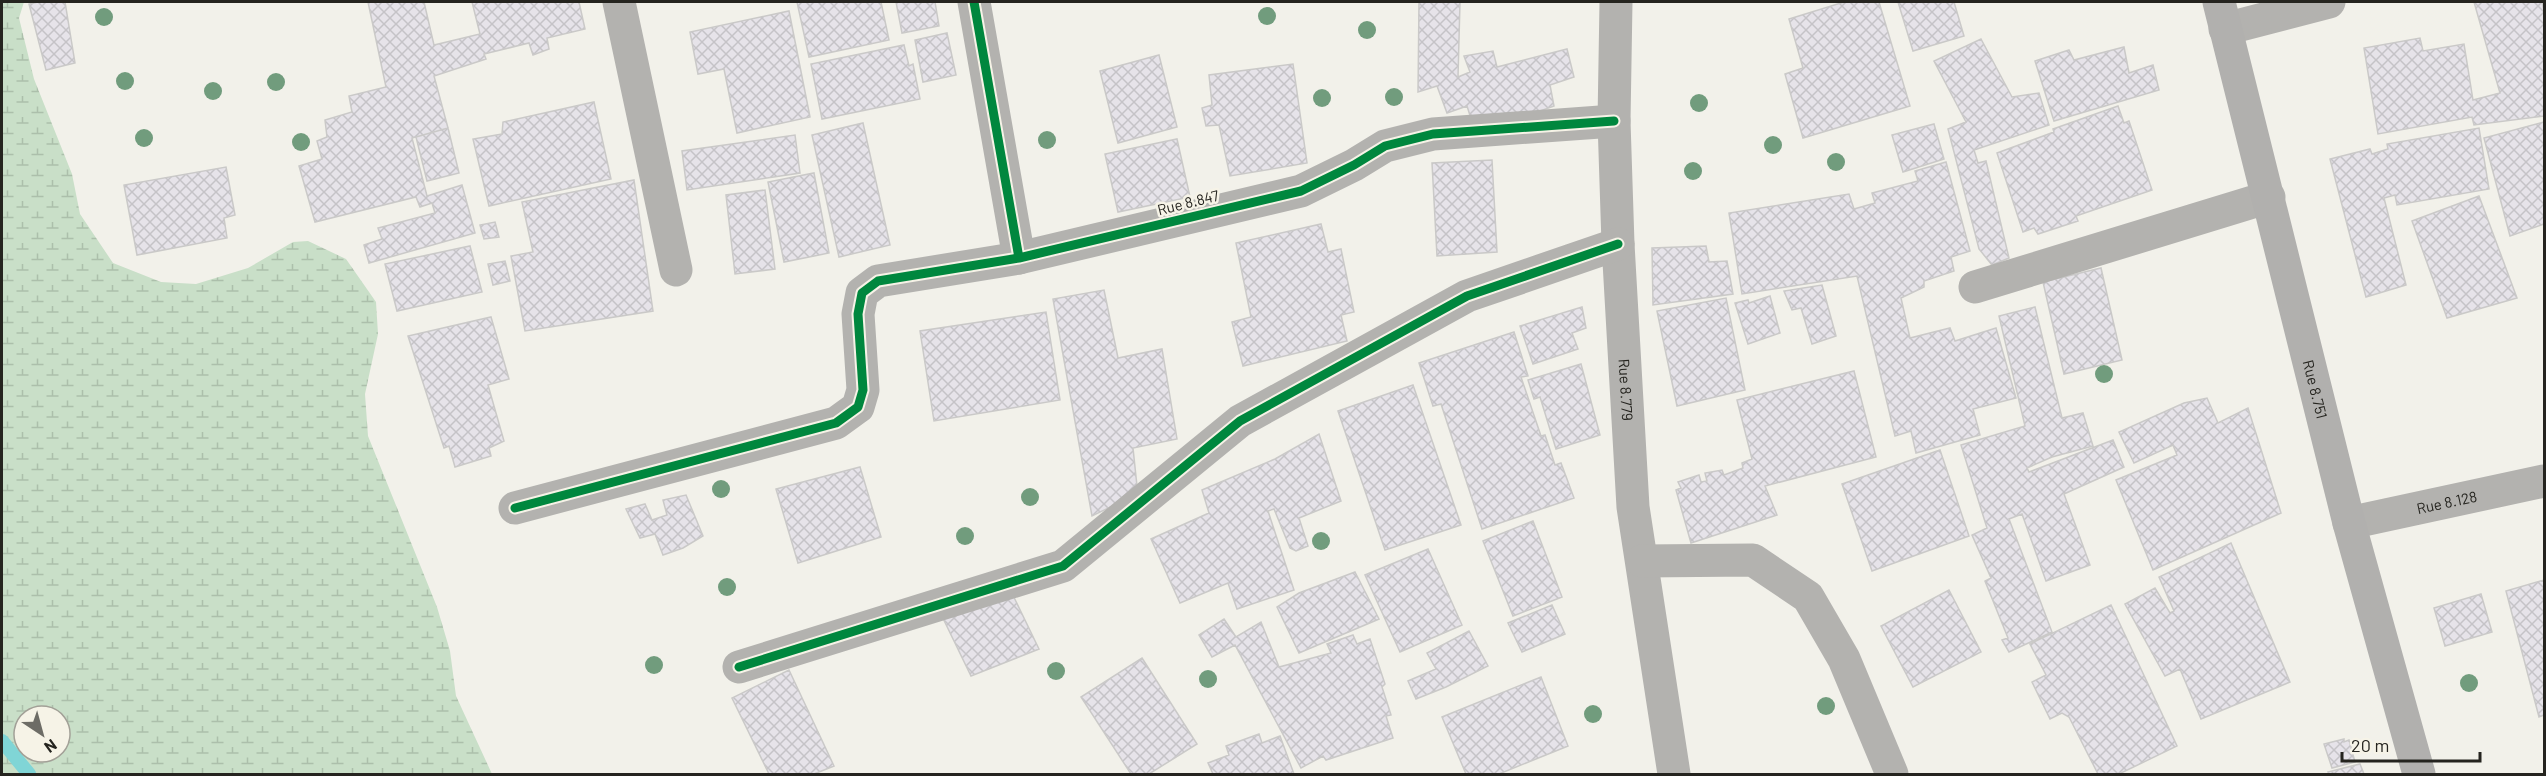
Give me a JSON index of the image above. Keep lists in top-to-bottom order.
{
  "streets": {
    "main road": ["Rue 8.751"],
    "street": ["Rue 8.847", "Rue 8.779", "Rue 8.128"]
  },
  "crossings": [
    ["Rue 8.847", "Rue 8.779"],
    ["Rue 8.751", "Rue 8.128"]
  ],
  "scale_bar": "20 m",
  "north": "bottom right"
}
